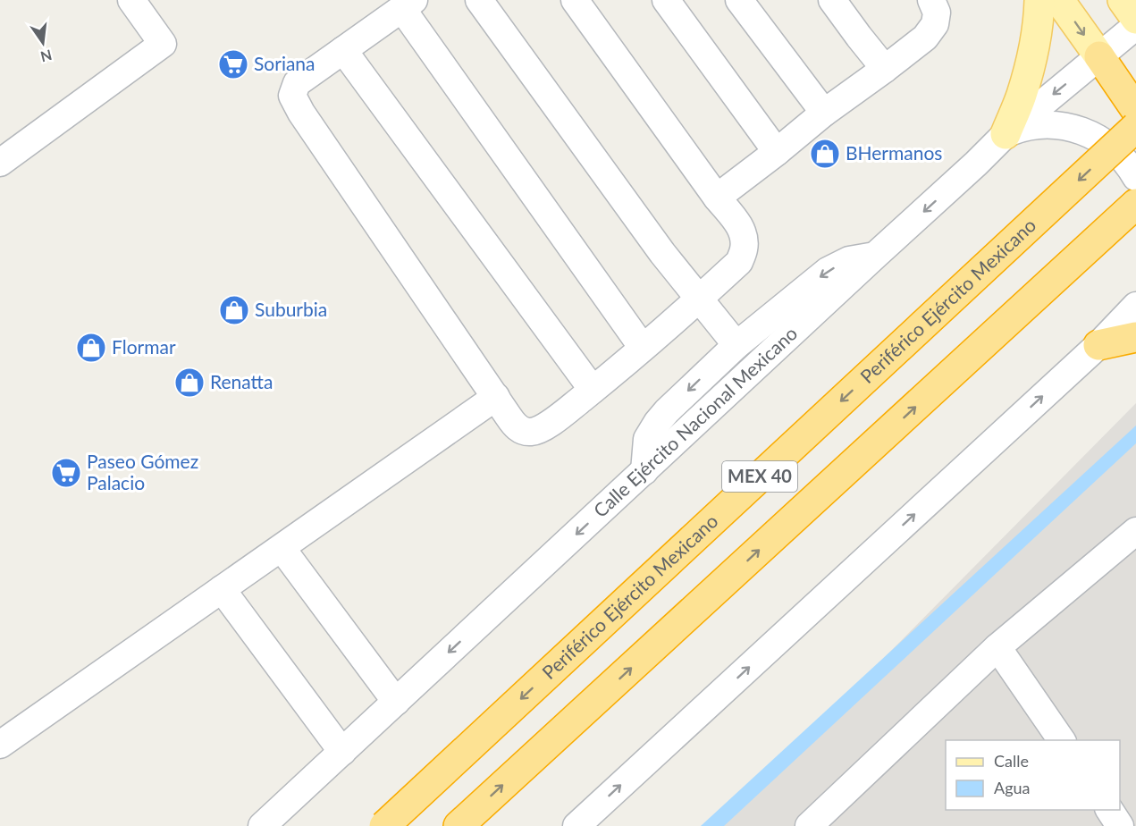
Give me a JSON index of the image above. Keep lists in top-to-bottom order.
{
  "streets": {
    "highway": ["Periférico Ejército Mexicano", "MEX 40"],
    "street": ["Calle Ejército Nacional Mexicano"]
  },
  "places": {
    "supermarket": ["Soriana", "Paseo Gómez Palacio"],
    "shop": [
      "BHermanos",
      "Suburbia",
      "Flormar",
      "Renatta"
    ]
  },
  "legend": ["Calle", "Agua"],
  "north": "bottom"
}
